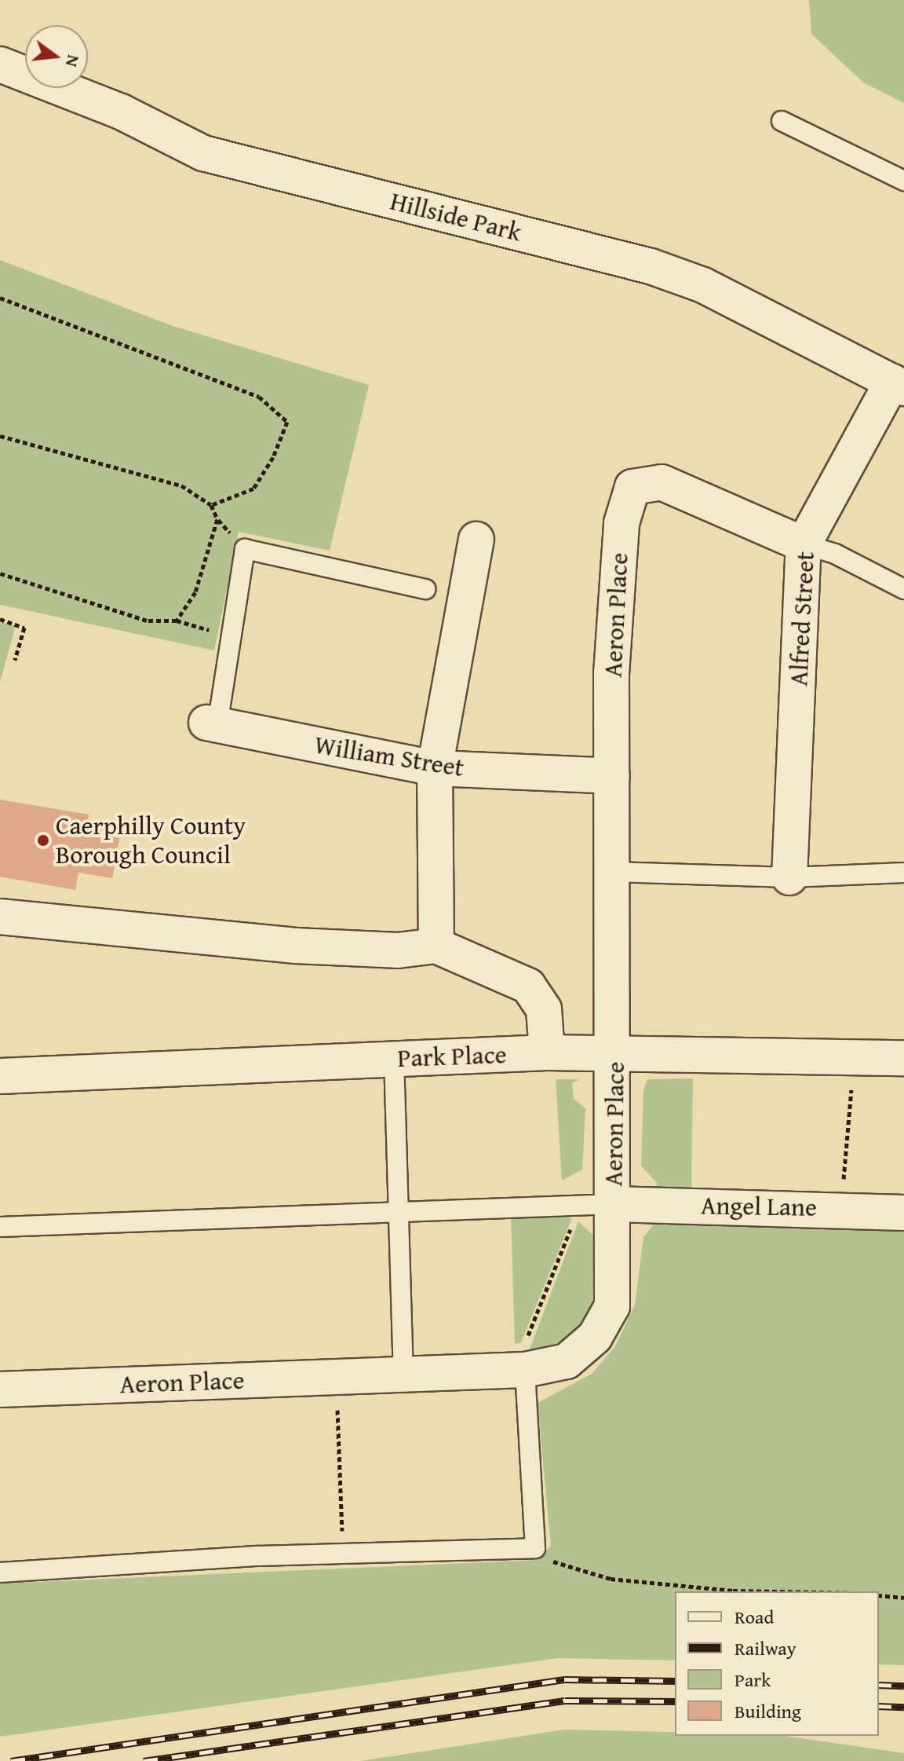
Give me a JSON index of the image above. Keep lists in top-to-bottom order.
{
  "streets": {
    "street": [
      "Hillside Park",
      "Aeron Place",
      "Alfred Street",
      "William Street",
      "Park Place",
      "Angel Lane"
    ]
  },
  "crossings": [
    ["Hillside Park", "Alfred Street"],
    ["Aeron Place", "Alfred Street"],
    ["Aeron Place", "William Street"],
    ["Aeron Place", "Park Place"],
    ["Aeron Place", "Angel Lane"]
  ],
  "places": ["Caerphilly County Borough Council"],
  "legend": [
    "Road",
    "Railway",
    "Park",
    "Building"
  ],
  "north": "right"
}
